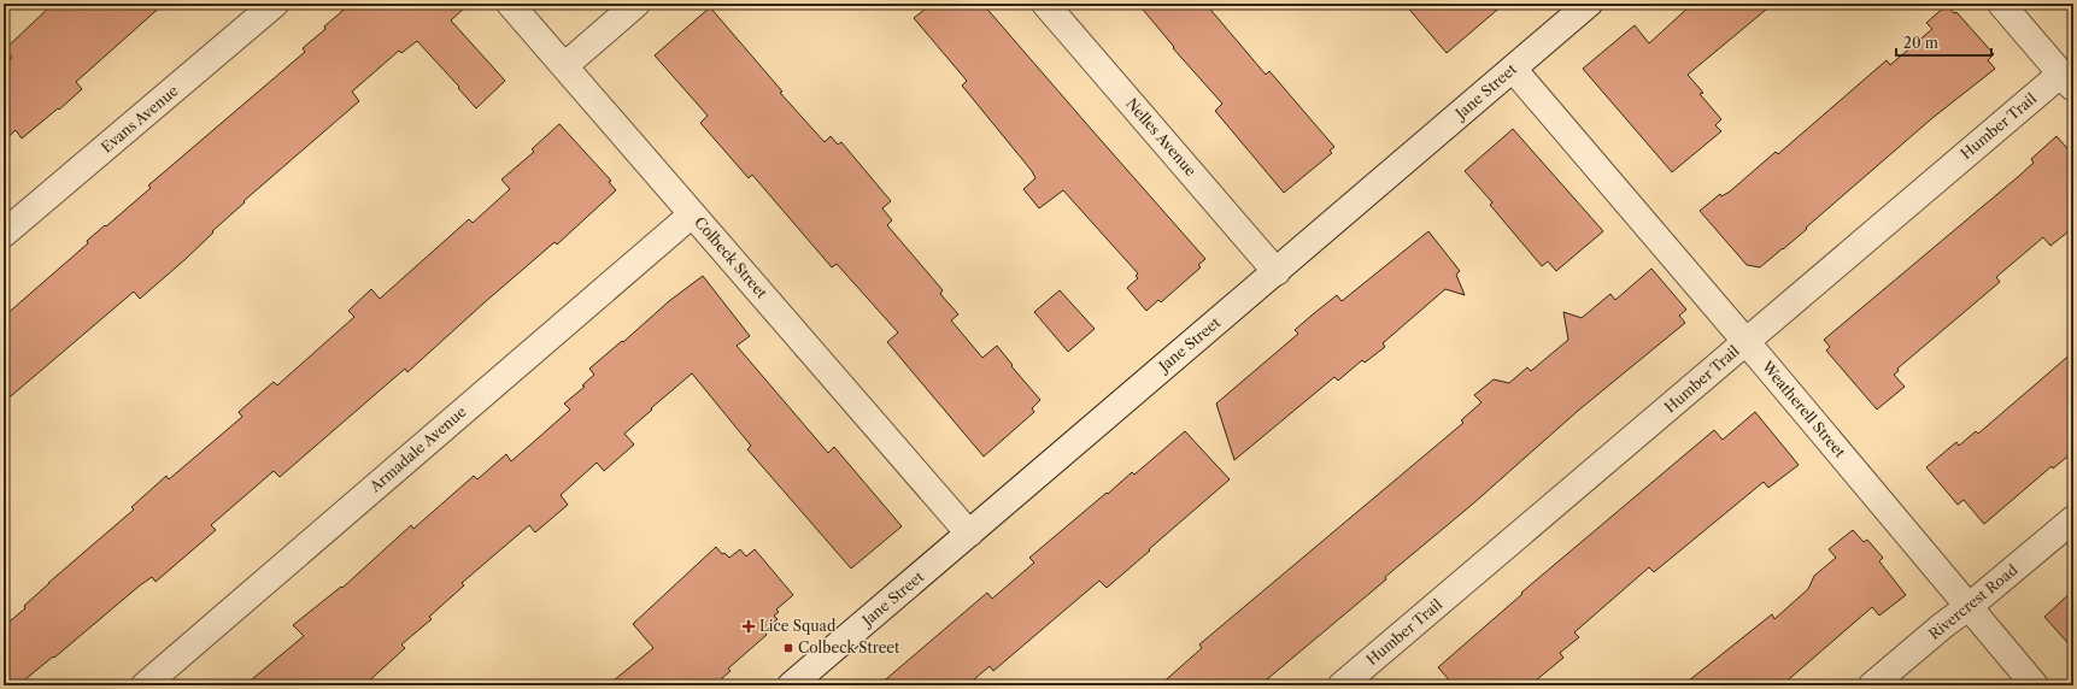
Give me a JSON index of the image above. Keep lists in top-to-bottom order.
{
  "streets": {
    "street": [
      "Jane Street",
      "Evans Avenue",
      "Humber Trail",
      "Nelles Avenue",
      "Colbeck Street",
      "Weatherell Street",
      "Armadale Avenue",
      "Rivercrest Road"
    ]
  },
  "crossings": [
    ["Jane Street", "Nelles Avenue"],
    ["Jane Street", "Colbeck Street"],
    ["Jane Street", "Weatherell Street"],
    ["Humber Trail", "Weatherell Street"],
    ["Colbeck Street", "Armadale Avenue"],
    ["Weatherell Street", "Rivercrest Road"]
  ],
  "places": {
    "health": ["Lice Squad"],
    "transit": ["Colbeck Street"]
  },
  "scale_bar": "20 m"
}
